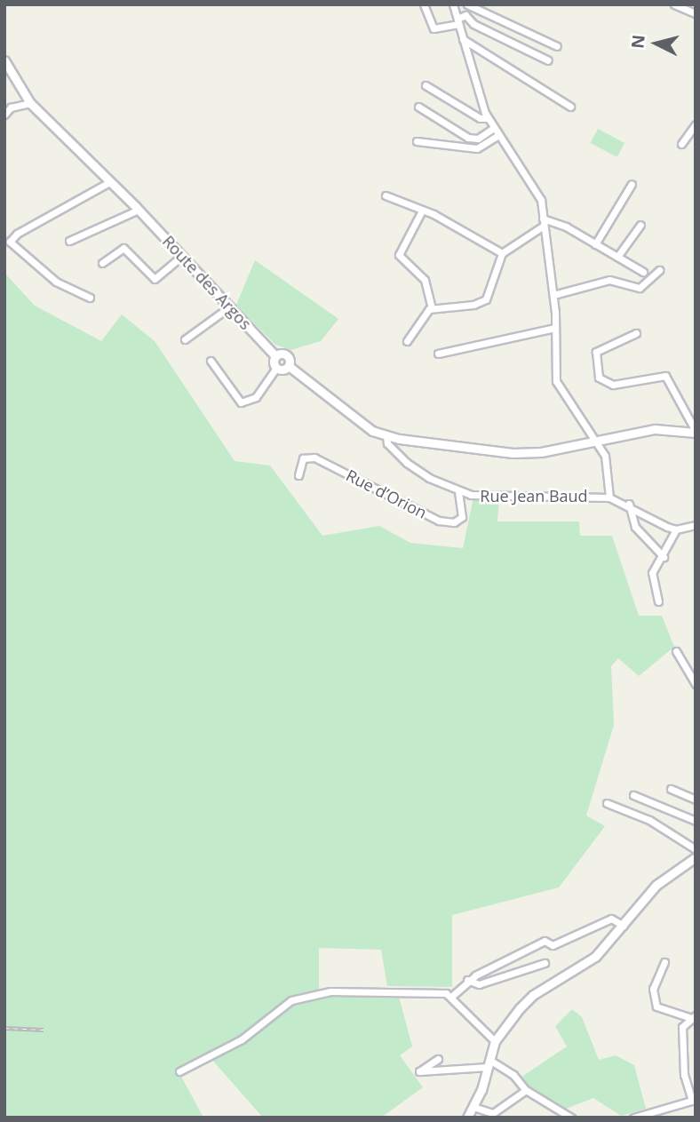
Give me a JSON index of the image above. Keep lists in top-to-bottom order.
{
  "streets": {
    "street": ["Route des Argos", "Rue d’Orion", "Rue Jean Baud"]
  },
  "north": "left"
}
